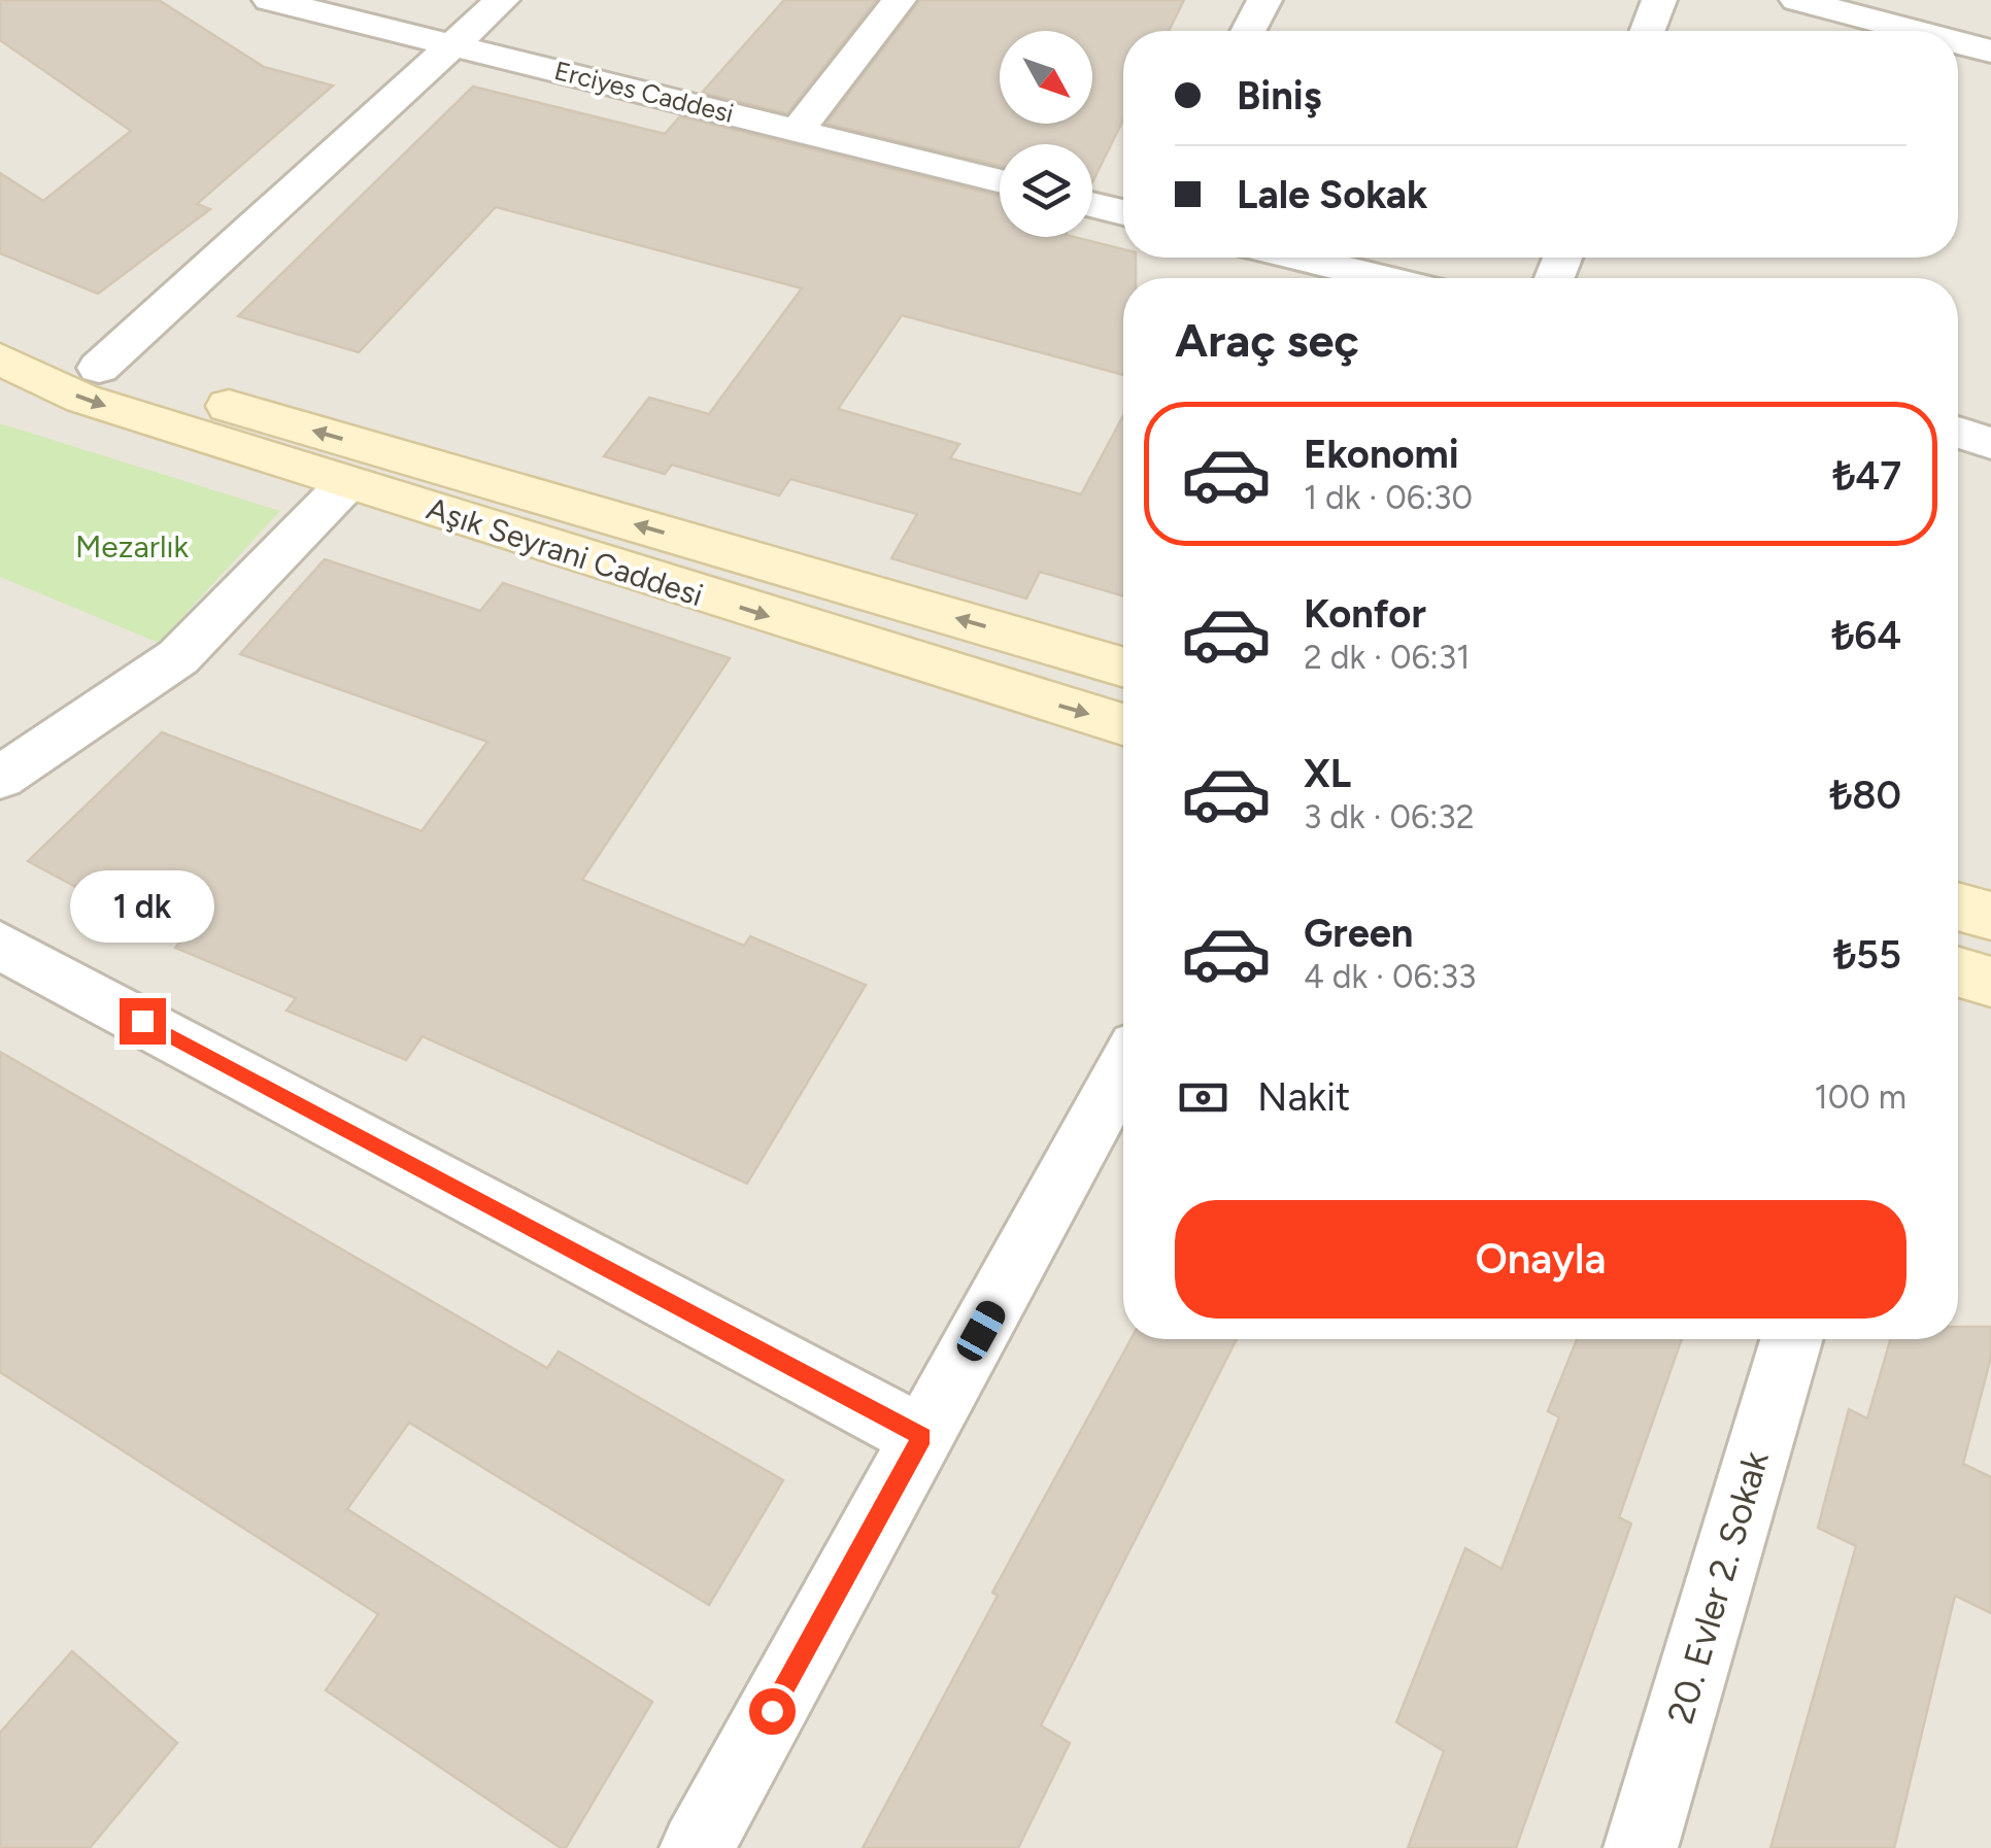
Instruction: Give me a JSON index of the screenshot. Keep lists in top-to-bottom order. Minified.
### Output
{"streets":{"main road":["Aşık Seyrani Caddesi"],"street":["Erciyes Caddesi","20. Evler 2. Sokak"]},"parks":["Mezarlık"],"north":"bottom right","page":{"banner":["Biniş","Lale Sokak"],"heading":"Araç seç","list":[{"name":"Ekonomi","note":"1 dk · 06:30","value":"₺47"},{"name":"Konfor","note":"2 dk · 06:31","value":"₺64"},{"name":"XL","note":"3 dk · 06:32","value":"₺80"},{"name":"Green","note":"4 dk · 06:33","value":"₺55"}],"bubble":"1 dk","pay":["Nakit","100 m"],"buttons":"Onayla"}}
